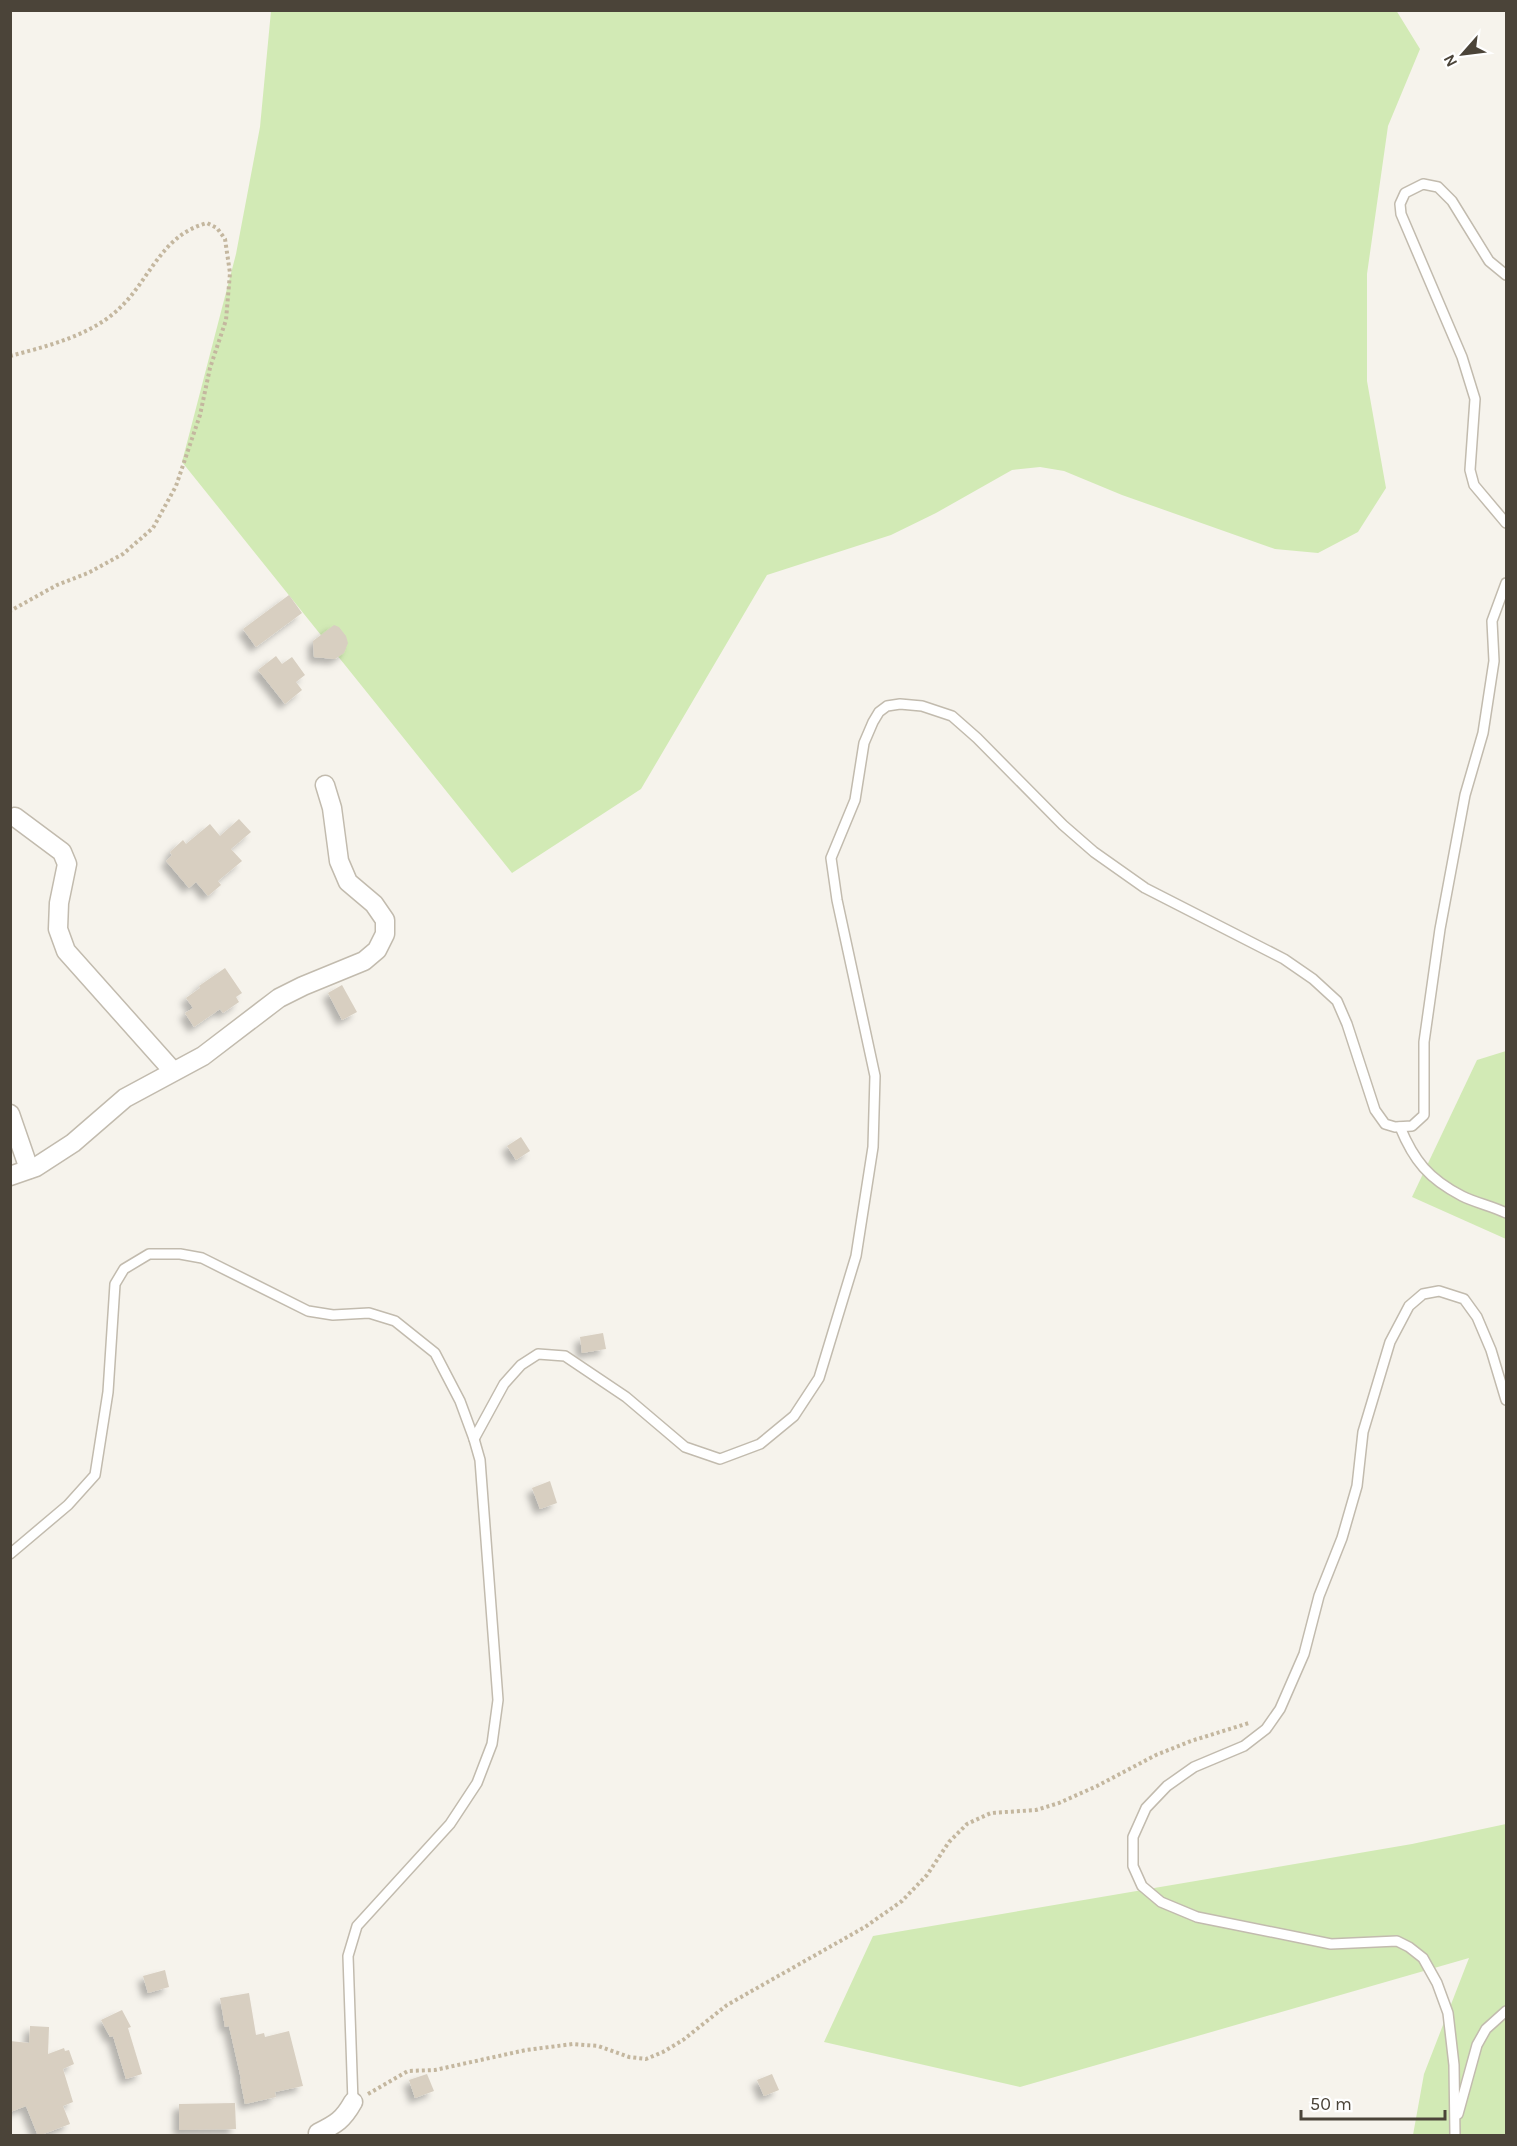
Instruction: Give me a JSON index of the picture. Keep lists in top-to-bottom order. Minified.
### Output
{"scale_bar":"50 m","north":"bottom left"}
